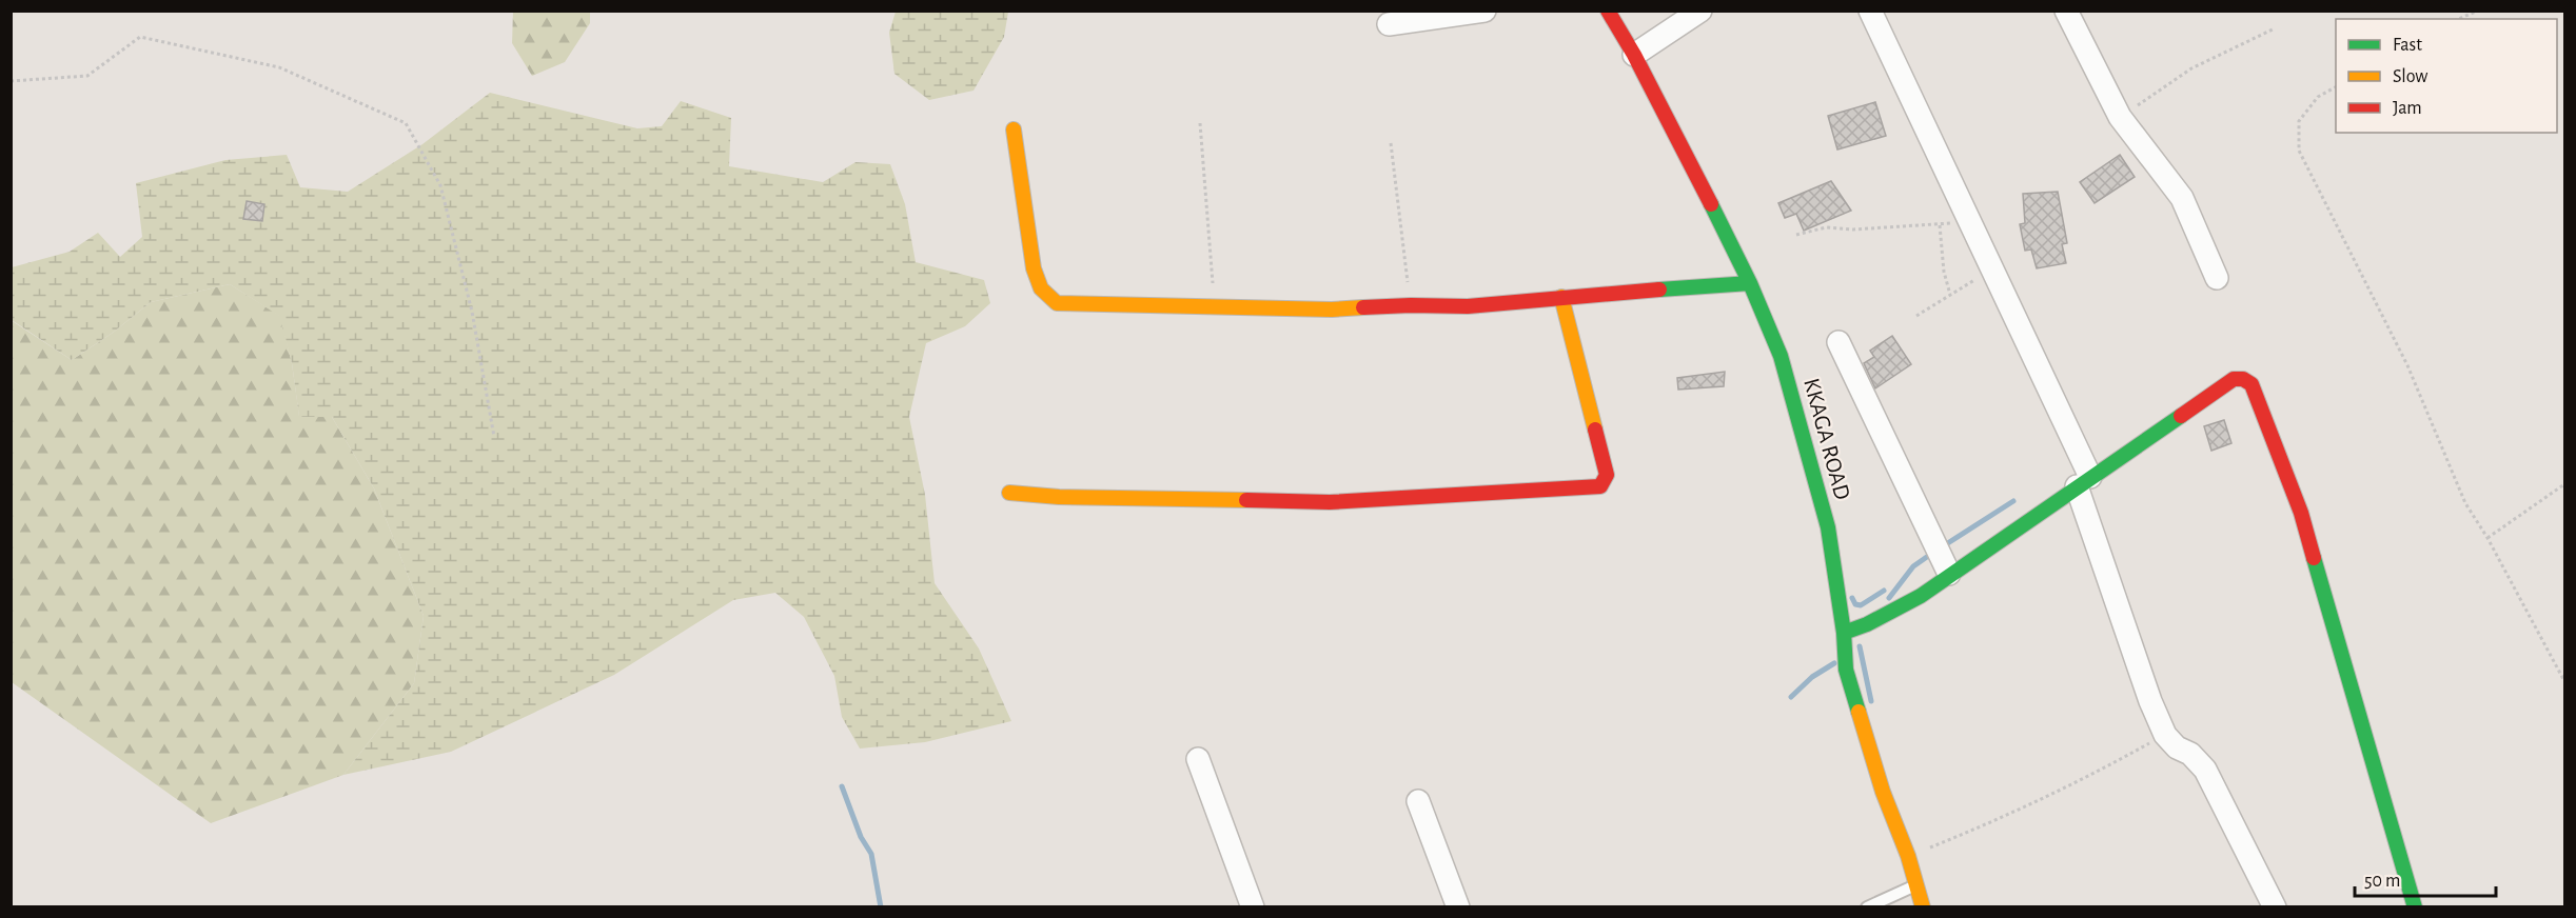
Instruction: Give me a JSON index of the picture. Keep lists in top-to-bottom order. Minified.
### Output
{"streets":{"street":["KKAGA ROAD"]},"legend":["Fast","Slow","Jam"],"scale_bar":"50 m"}
